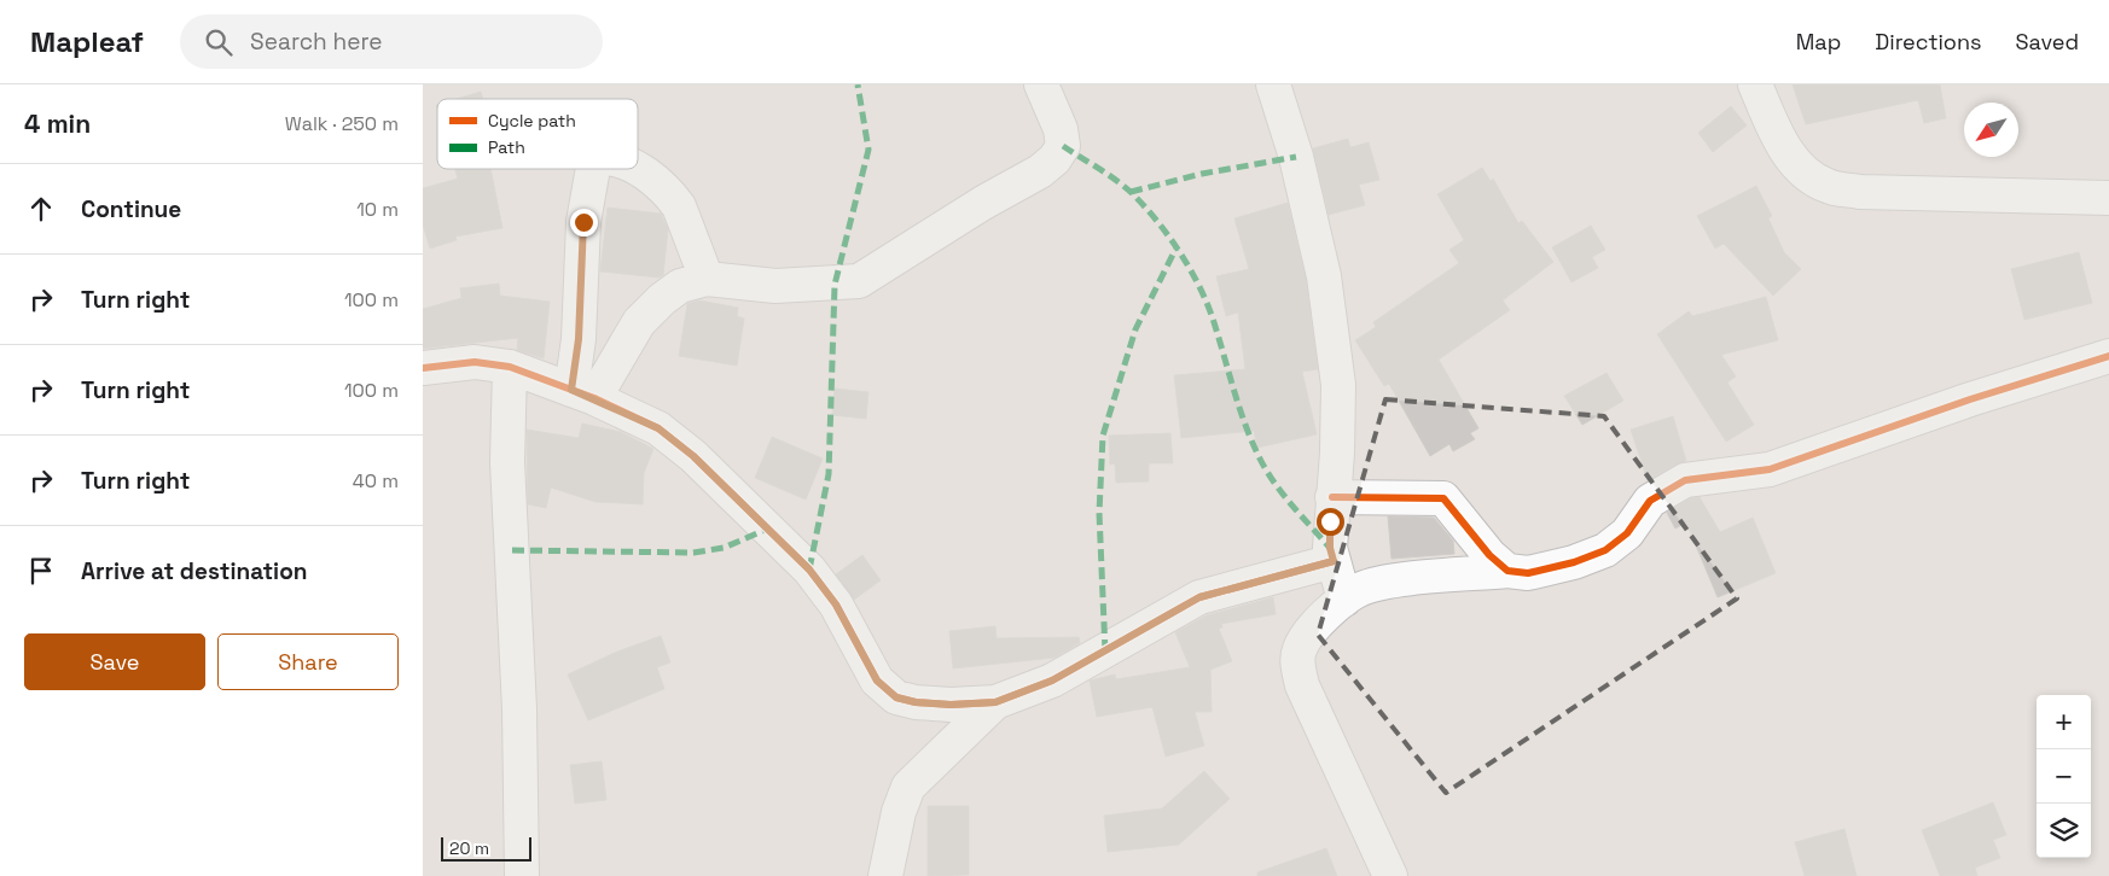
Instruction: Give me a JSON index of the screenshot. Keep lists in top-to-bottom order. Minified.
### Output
{"legend":["Cycle path","Path"],"scale_bar":"20 m","north":"bottom left","page":{"header":"Mapleaf","search":"Search here","nav":["Map","Directions","Saved"],"heading":["4 min","Walk · 250 m"],"list":[["Continue","10 m"],["Turn right","100 m"],["Turn right","100 m"],["Turn right","40 m"],"Arrive at destination"],"buttons":["Save","Share"],"map_buttons":["+","−"],"scale":"20 m"}}
